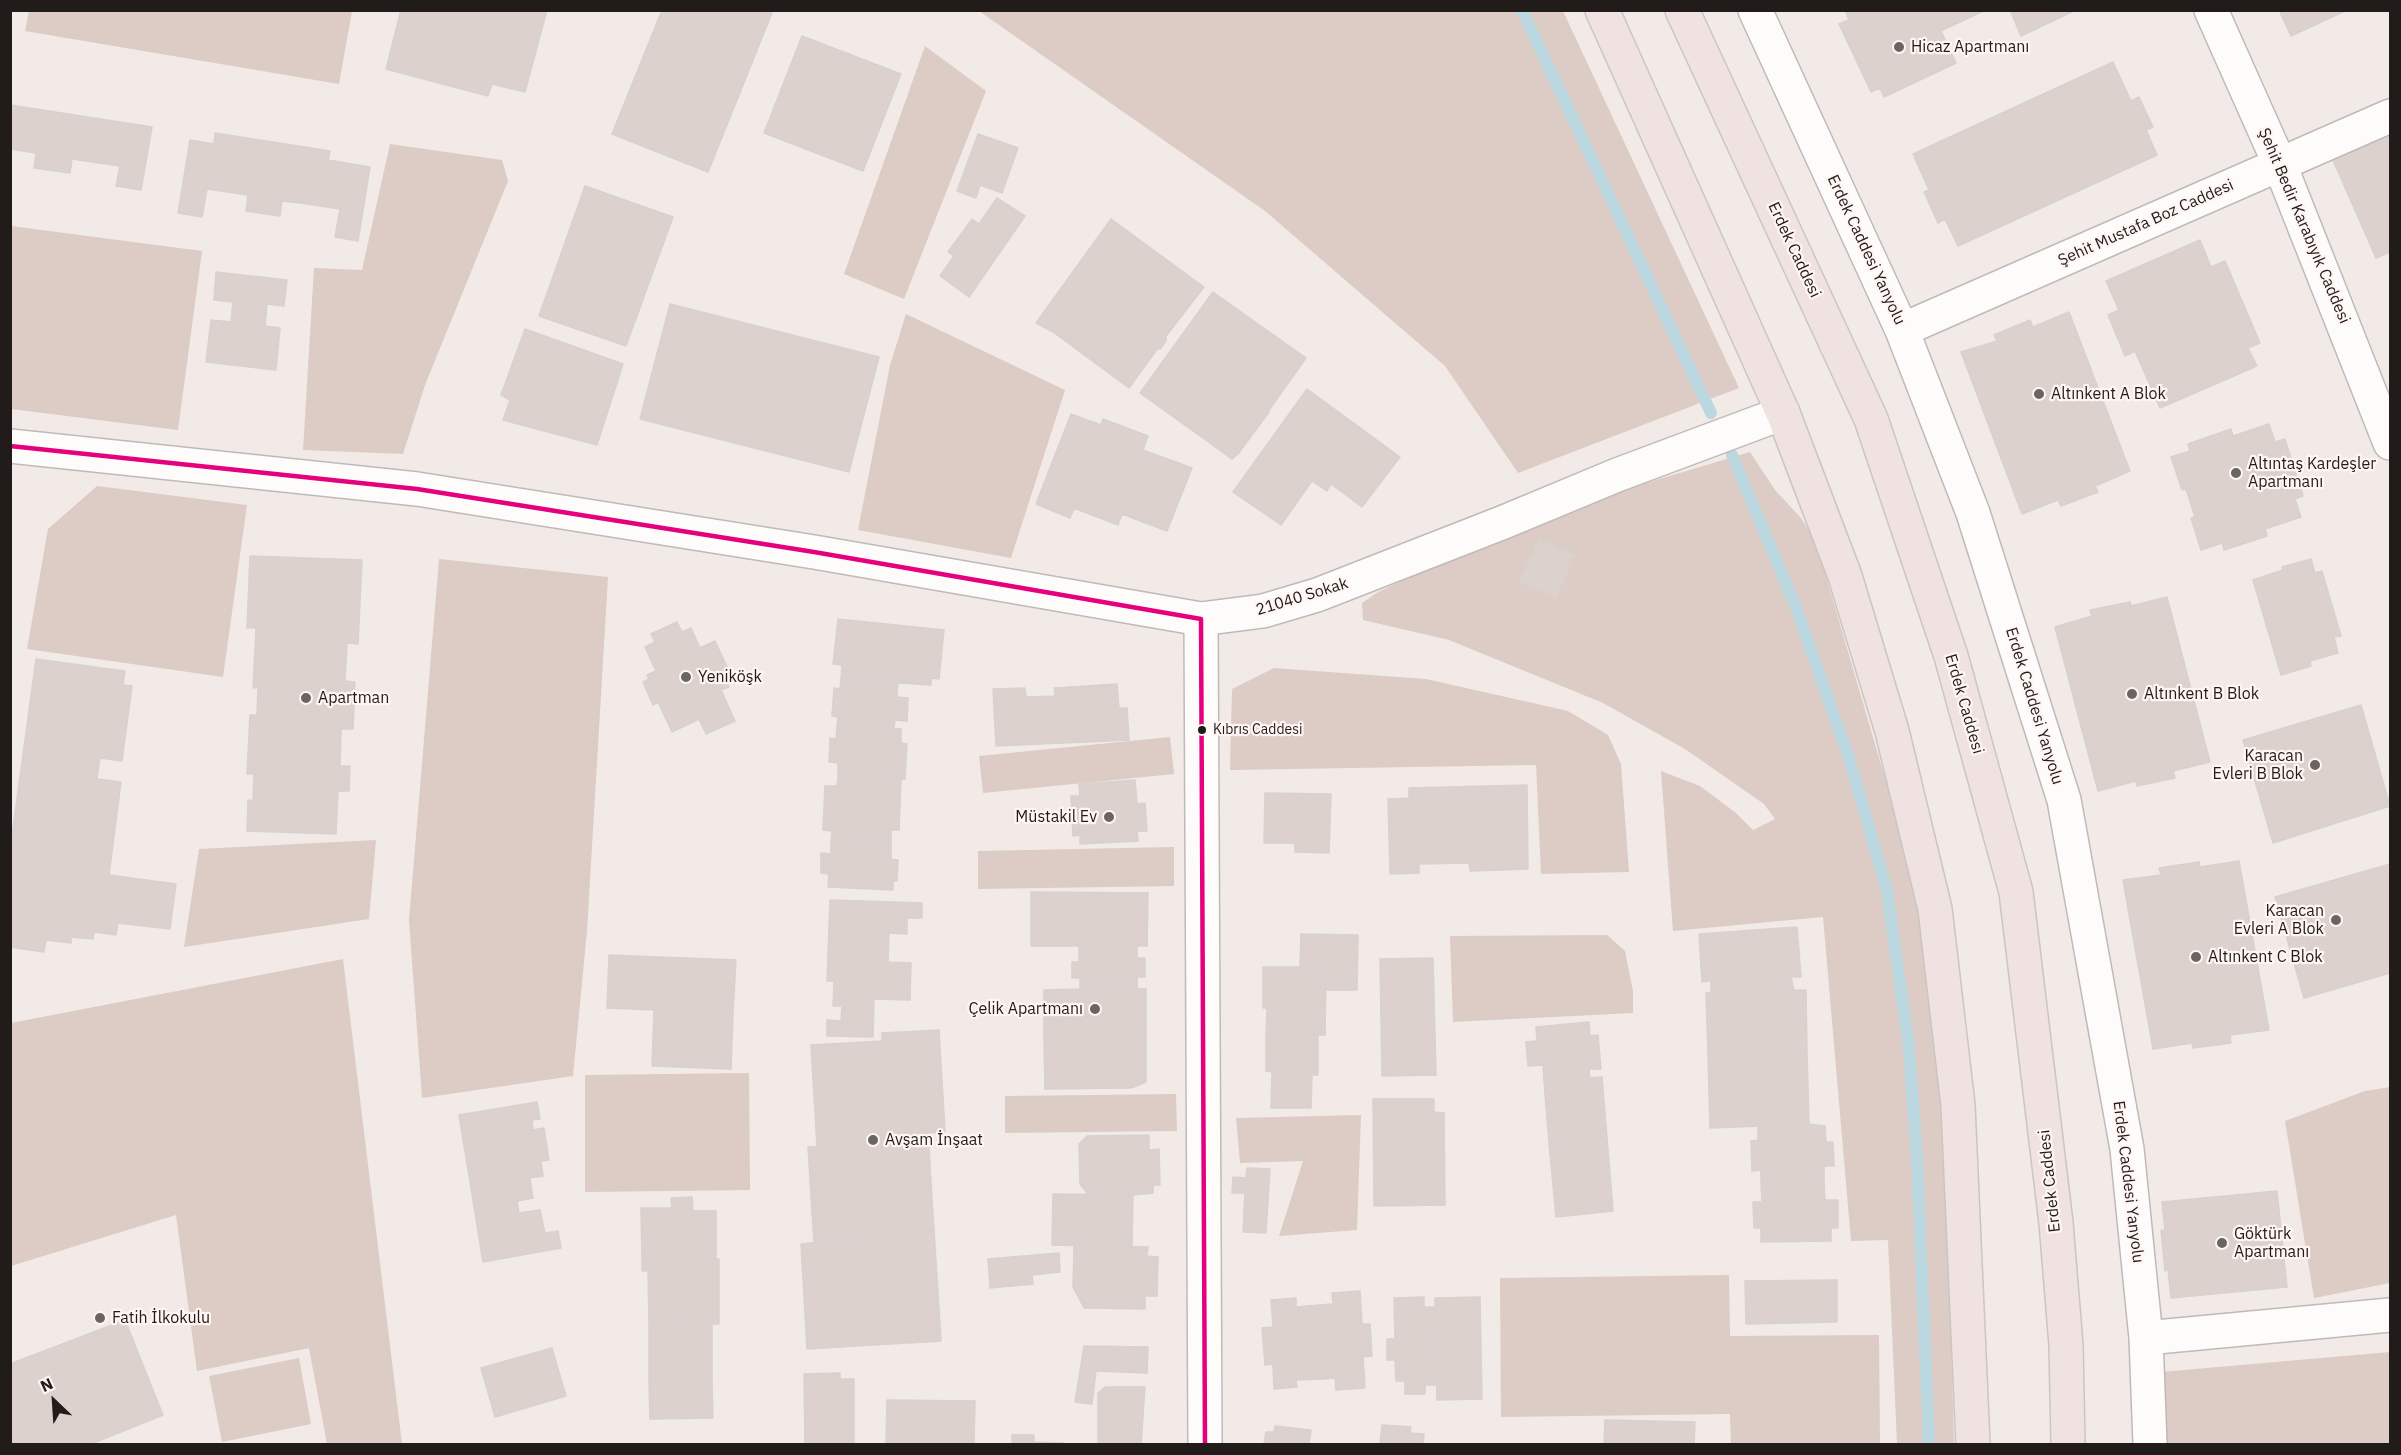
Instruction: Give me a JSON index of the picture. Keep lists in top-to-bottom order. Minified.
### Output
{"streets":{"highway":["Erdek Caddesi"],"street":["Şehit Mustafa Boz Caddesi","Şehit Bedir Karabıyık Caddesi","Erdek Caddesi Yanyolu","21040 Sokak"]},"crossings":[["Şehit Mustafa Boz Caddesi","Şehit Bedir Karabıyık Caddesi"],["Şehit Mustafa Boz Caddesi","Erdek Caddesi Yanyolu"]],"places":["Hicaz Apartmanı","Altınkent A Blok","Altıntaş Kardeşler Apartmanı","Yeniköşk","Altınkent B Blok","Apartman","Kıbrıs Caddesi","Karacan Evleri B Blok","Müstakil Ev","Karacan Evleri A Blok","Altınkent C Blok","Çelik Apartmanı","Avşam İnşaat","Göktürk Apartmanı","Fatih İlkokulu"],"north":"top left"}
